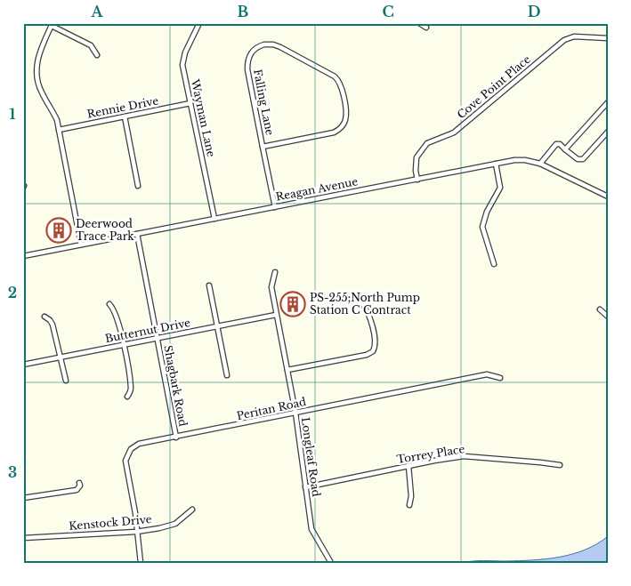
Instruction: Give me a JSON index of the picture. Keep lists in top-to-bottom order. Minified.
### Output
{"streets":{"street":["Cove Point Place","Falling Lane","Rennie Drive","Wayman Lane","Reagan Avenue","Butternut Drive","Shagbark Road","Peritan Road","Torrey Place","Longleaf Road","Kenstock Drive"]},"crossings":[["Cove Point Place","Reagan Avenue"],["Falling Lane","Reagan Avenue"],["Rennie Drive","Wayman Lane"],["Wayman Lane","Reagan Avenue"],["Reagan Avenue","Shagbark Road"],["Butternut Drive","Shagbark Road"],["Butternut Drive","Longleaf Road"],["Shagbark Road","Peritan Road"],["Peritan Road","Longleaf Road"],["Peritan Road","Kenstock Drive"],["Torrey Place","Longleaf Road"]],"places":{"building":["Deerwood Trace Park","PS-255;North Pump Station C Contract"]},"grid":{"columns":["A","B","C","D"],"rows":["1","2","3"]}}
